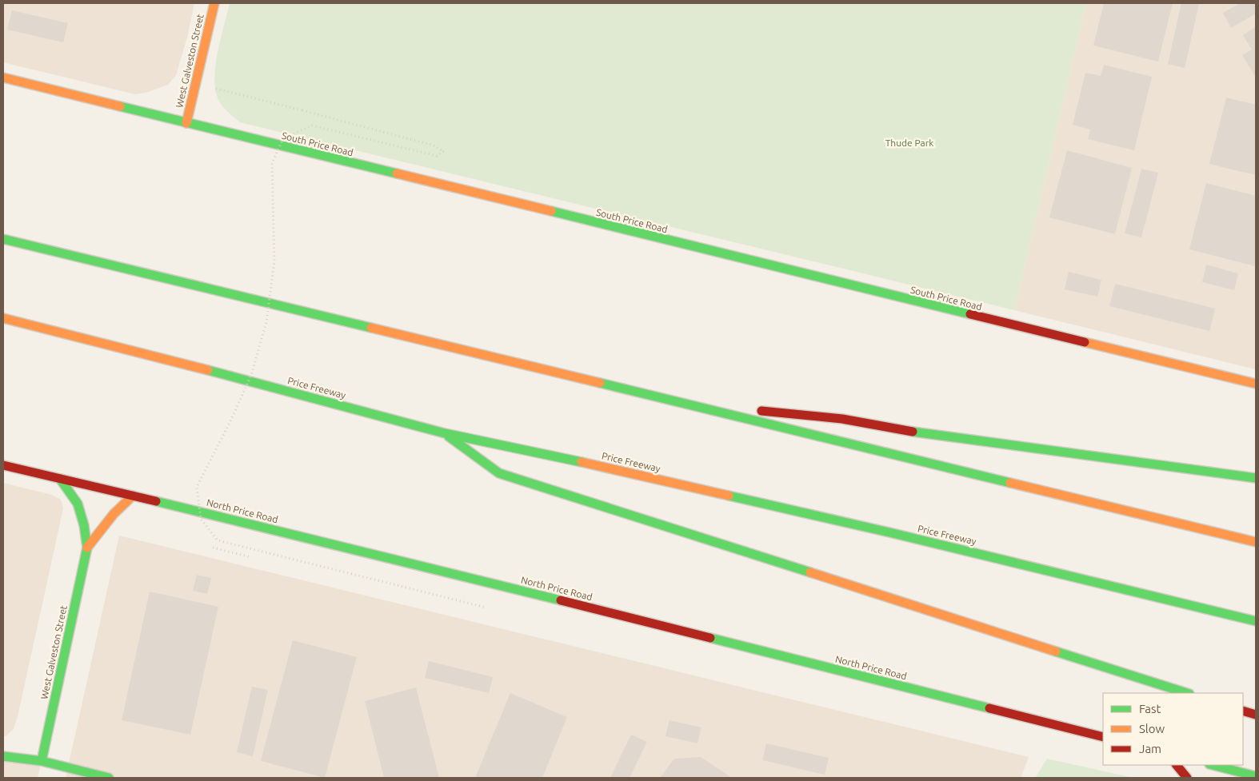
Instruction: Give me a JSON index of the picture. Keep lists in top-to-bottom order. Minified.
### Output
{"streets":{"main road":["West Galveston Street","South Price Road","Price Freeway","North Price Road"]},"crossings":[["West Galveston Street","South Price Road"],["West Galveston Street","North Price Road"]],"parks":["Thude Park"],"legend":["Fast","Slow","Jam"]}
